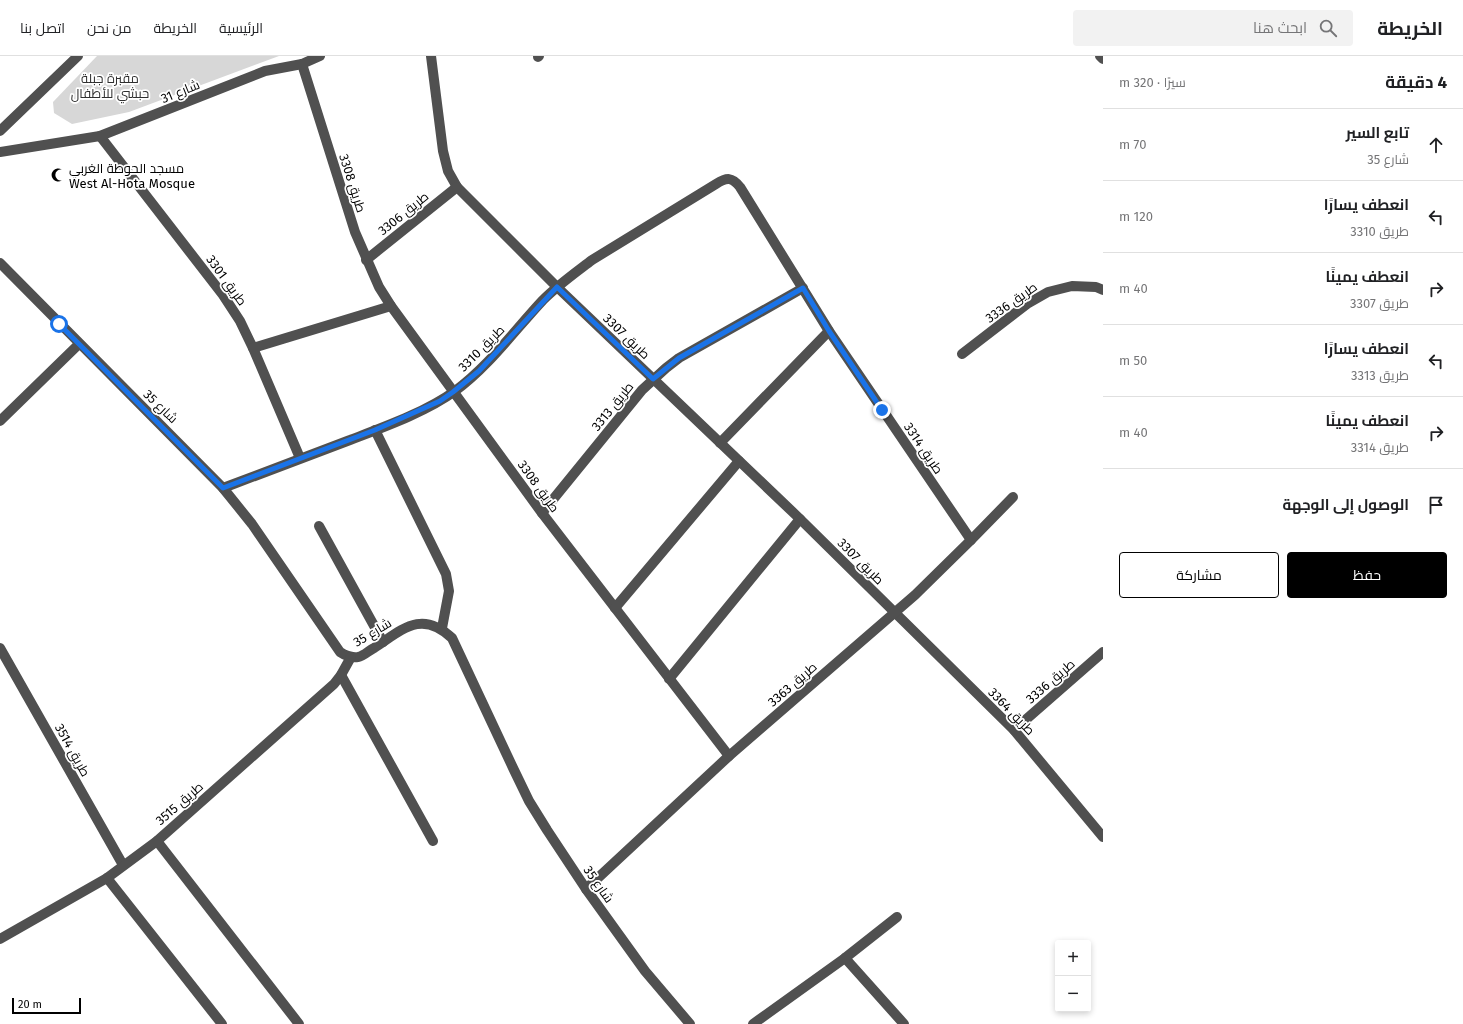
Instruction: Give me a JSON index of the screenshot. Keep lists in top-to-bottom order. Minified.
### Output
{"streets":{"street":["شارع 31","طريق 3308","طريق 3306","طريق 3301","طريق 3336","طريق 3307","طريق 3310","شارع 35","طريق 3313","طريق 3314","طريق 3363","طريق 3364","طريق 3514","طريق 3515"]},"crossings":[["شارع 31","طريق 3308"],["شارع 31","طريق 3301"],["طريق 3308","طريق 3306"],["طريق 3308","طريق 3310"],["طريق 3308","طريق 3313"],["طريق 3308","طريق 3363"],["طريق 3306","طريق 3307"],["طريق 3301","طريق 3310"],["طريق 3336","طريق 3364"],["طريق 3307","طريق 3310"],["طريق 3307","طريق 3313"],["طريق 3307","طريق 3363"],["طريق 3307","طريق 3364"],["طريق 3310","شارع 35"],["طريق 3310","طريق 3314"],["شارع 35","طريق 3363"],["شارع 35","طريق 3515"],["طريق 3313","طريق 3314"],["طريق 3314","طريق 3363"],["طريق 3363","طريق 3364"],["طريق 3514","طريق 3515"]],"parks":["مقبرة جبلة حبشي للأطفال"],"places":{"mosque":["مسجد الحوطة الغربي West Al-Hota Mosque"]},"scale_bar":"20 m","page":{"header":"الخريطة","search":"ابحث هنا","nav":["الرئيسية","الخريطة","من نحن","اتصل بنا"],"heading":["4 دقيقة","سيرًا · 320 m"],"list":[["تابع السير","شارع 35","70 m"],["انعطف يسارًا","طريق 3310","120 m"],["انعطف يمينًا","طريق 3307","40 m"],["انعطف يسارًا","طريق 3313","50 m"],["انعطف يمينًا","طريق 3314","40 m"],"الوصول إلى الوجهة"],"buttons":["حفظ","مشاركة"],"map_buttons":["+","−"],"scale":"20 m"}}
